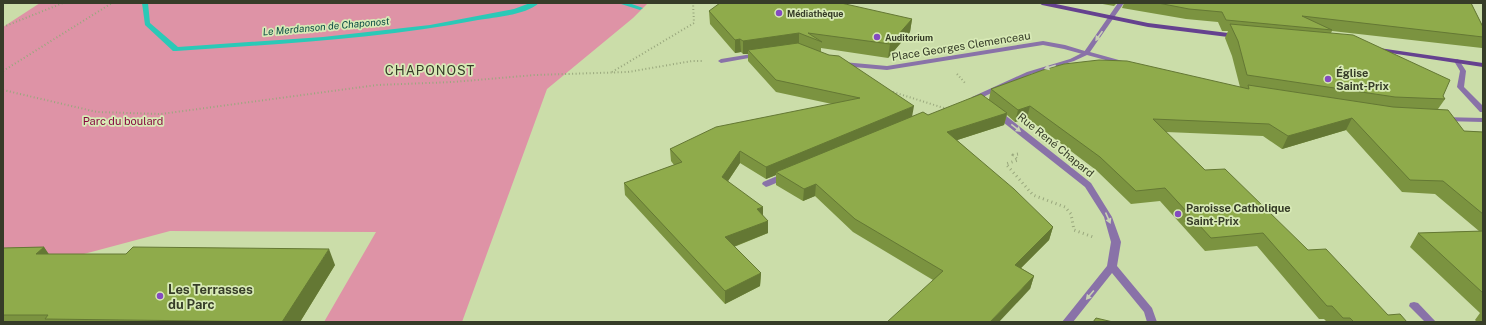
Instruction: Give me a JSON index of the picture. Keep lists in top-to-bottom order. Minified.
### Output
{"streets":{"street":["Place Georges Clemenceau","Rue René Chapard"]},"crossings":[["Place Georges Clemenceau","Rue René Chapard"]],"districts":["CHAPONOST"],"water":["Le Merdanson de Chaponost"],"parks":["Parc du boulard"],"places":["Médiathèque","Auditorium","Église Saint-Prix","Paroisse Catholique Saint-Prix","Les Terrasses du Parc"]}
